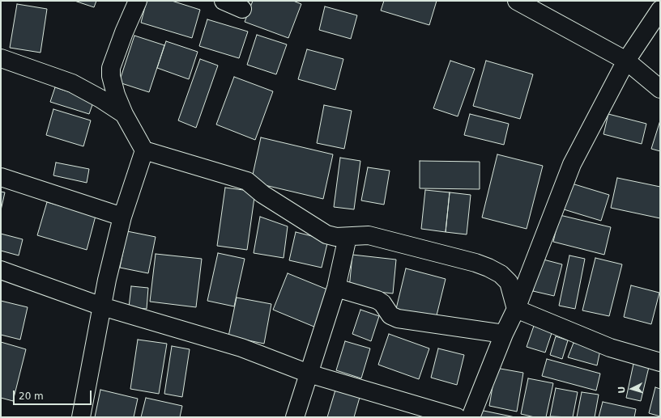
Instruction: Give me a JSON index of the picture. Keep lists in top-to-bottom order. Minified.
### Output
{"scale_bar":"20 m","north":"left"}
